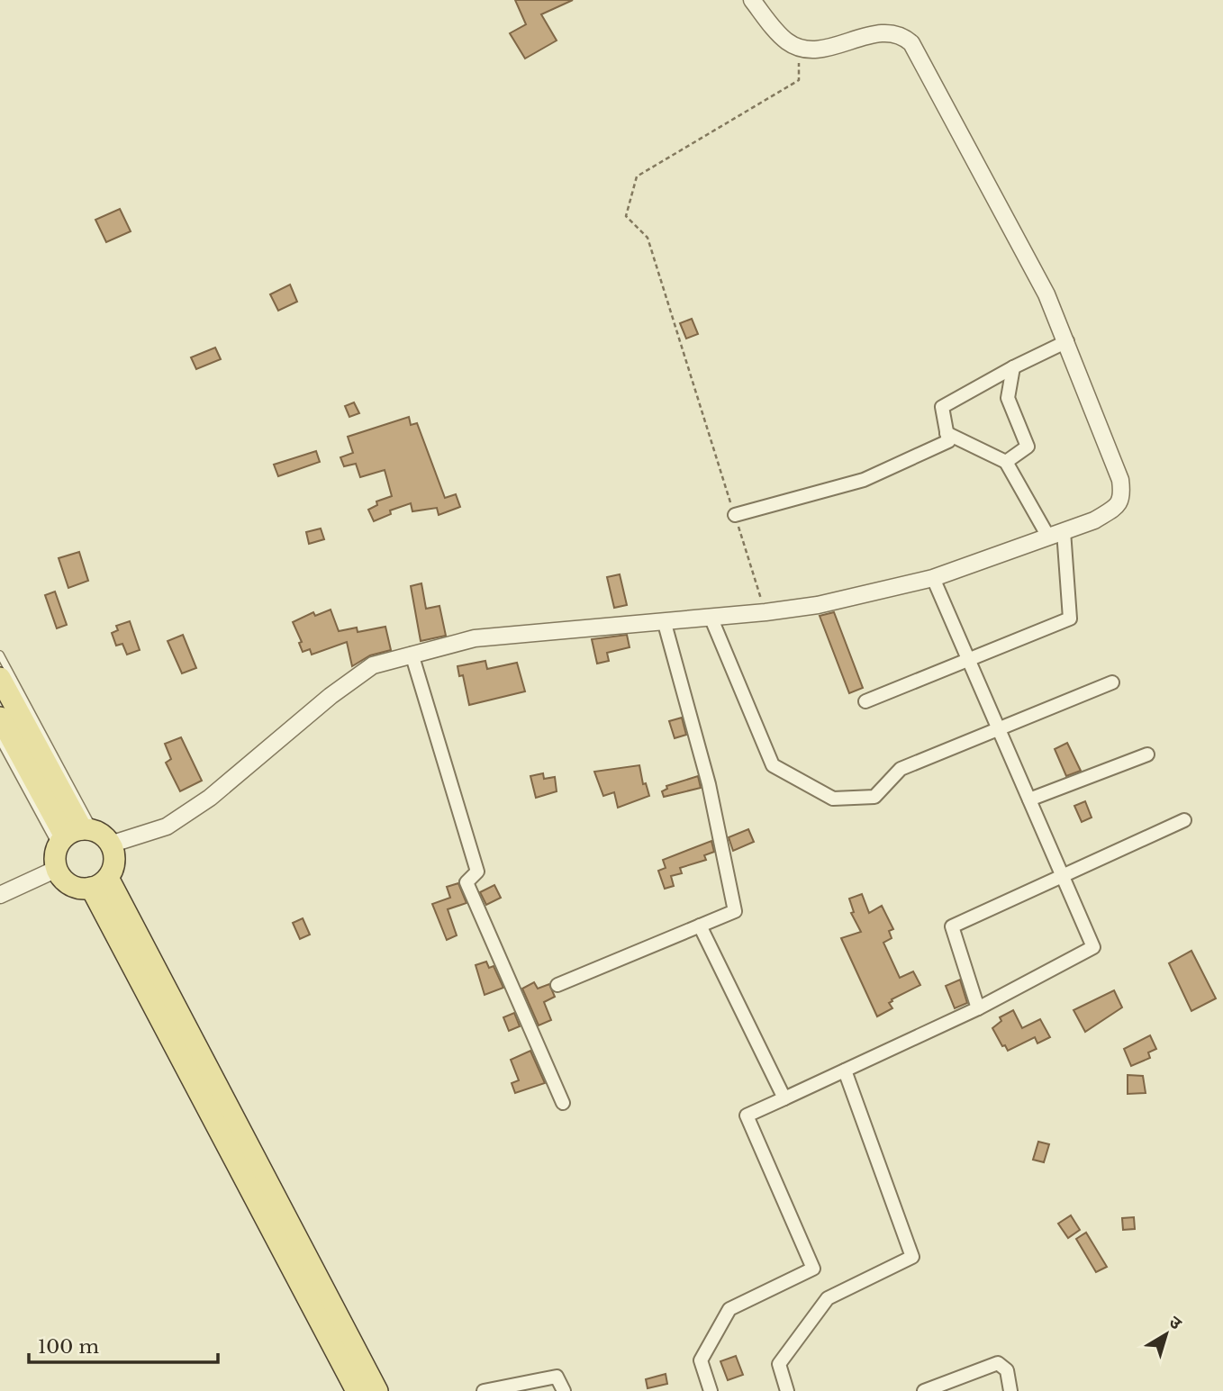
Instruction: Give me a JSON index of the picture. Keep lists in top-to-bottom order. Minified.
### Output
{"scale_bar":"100 m","north":"top right"}
